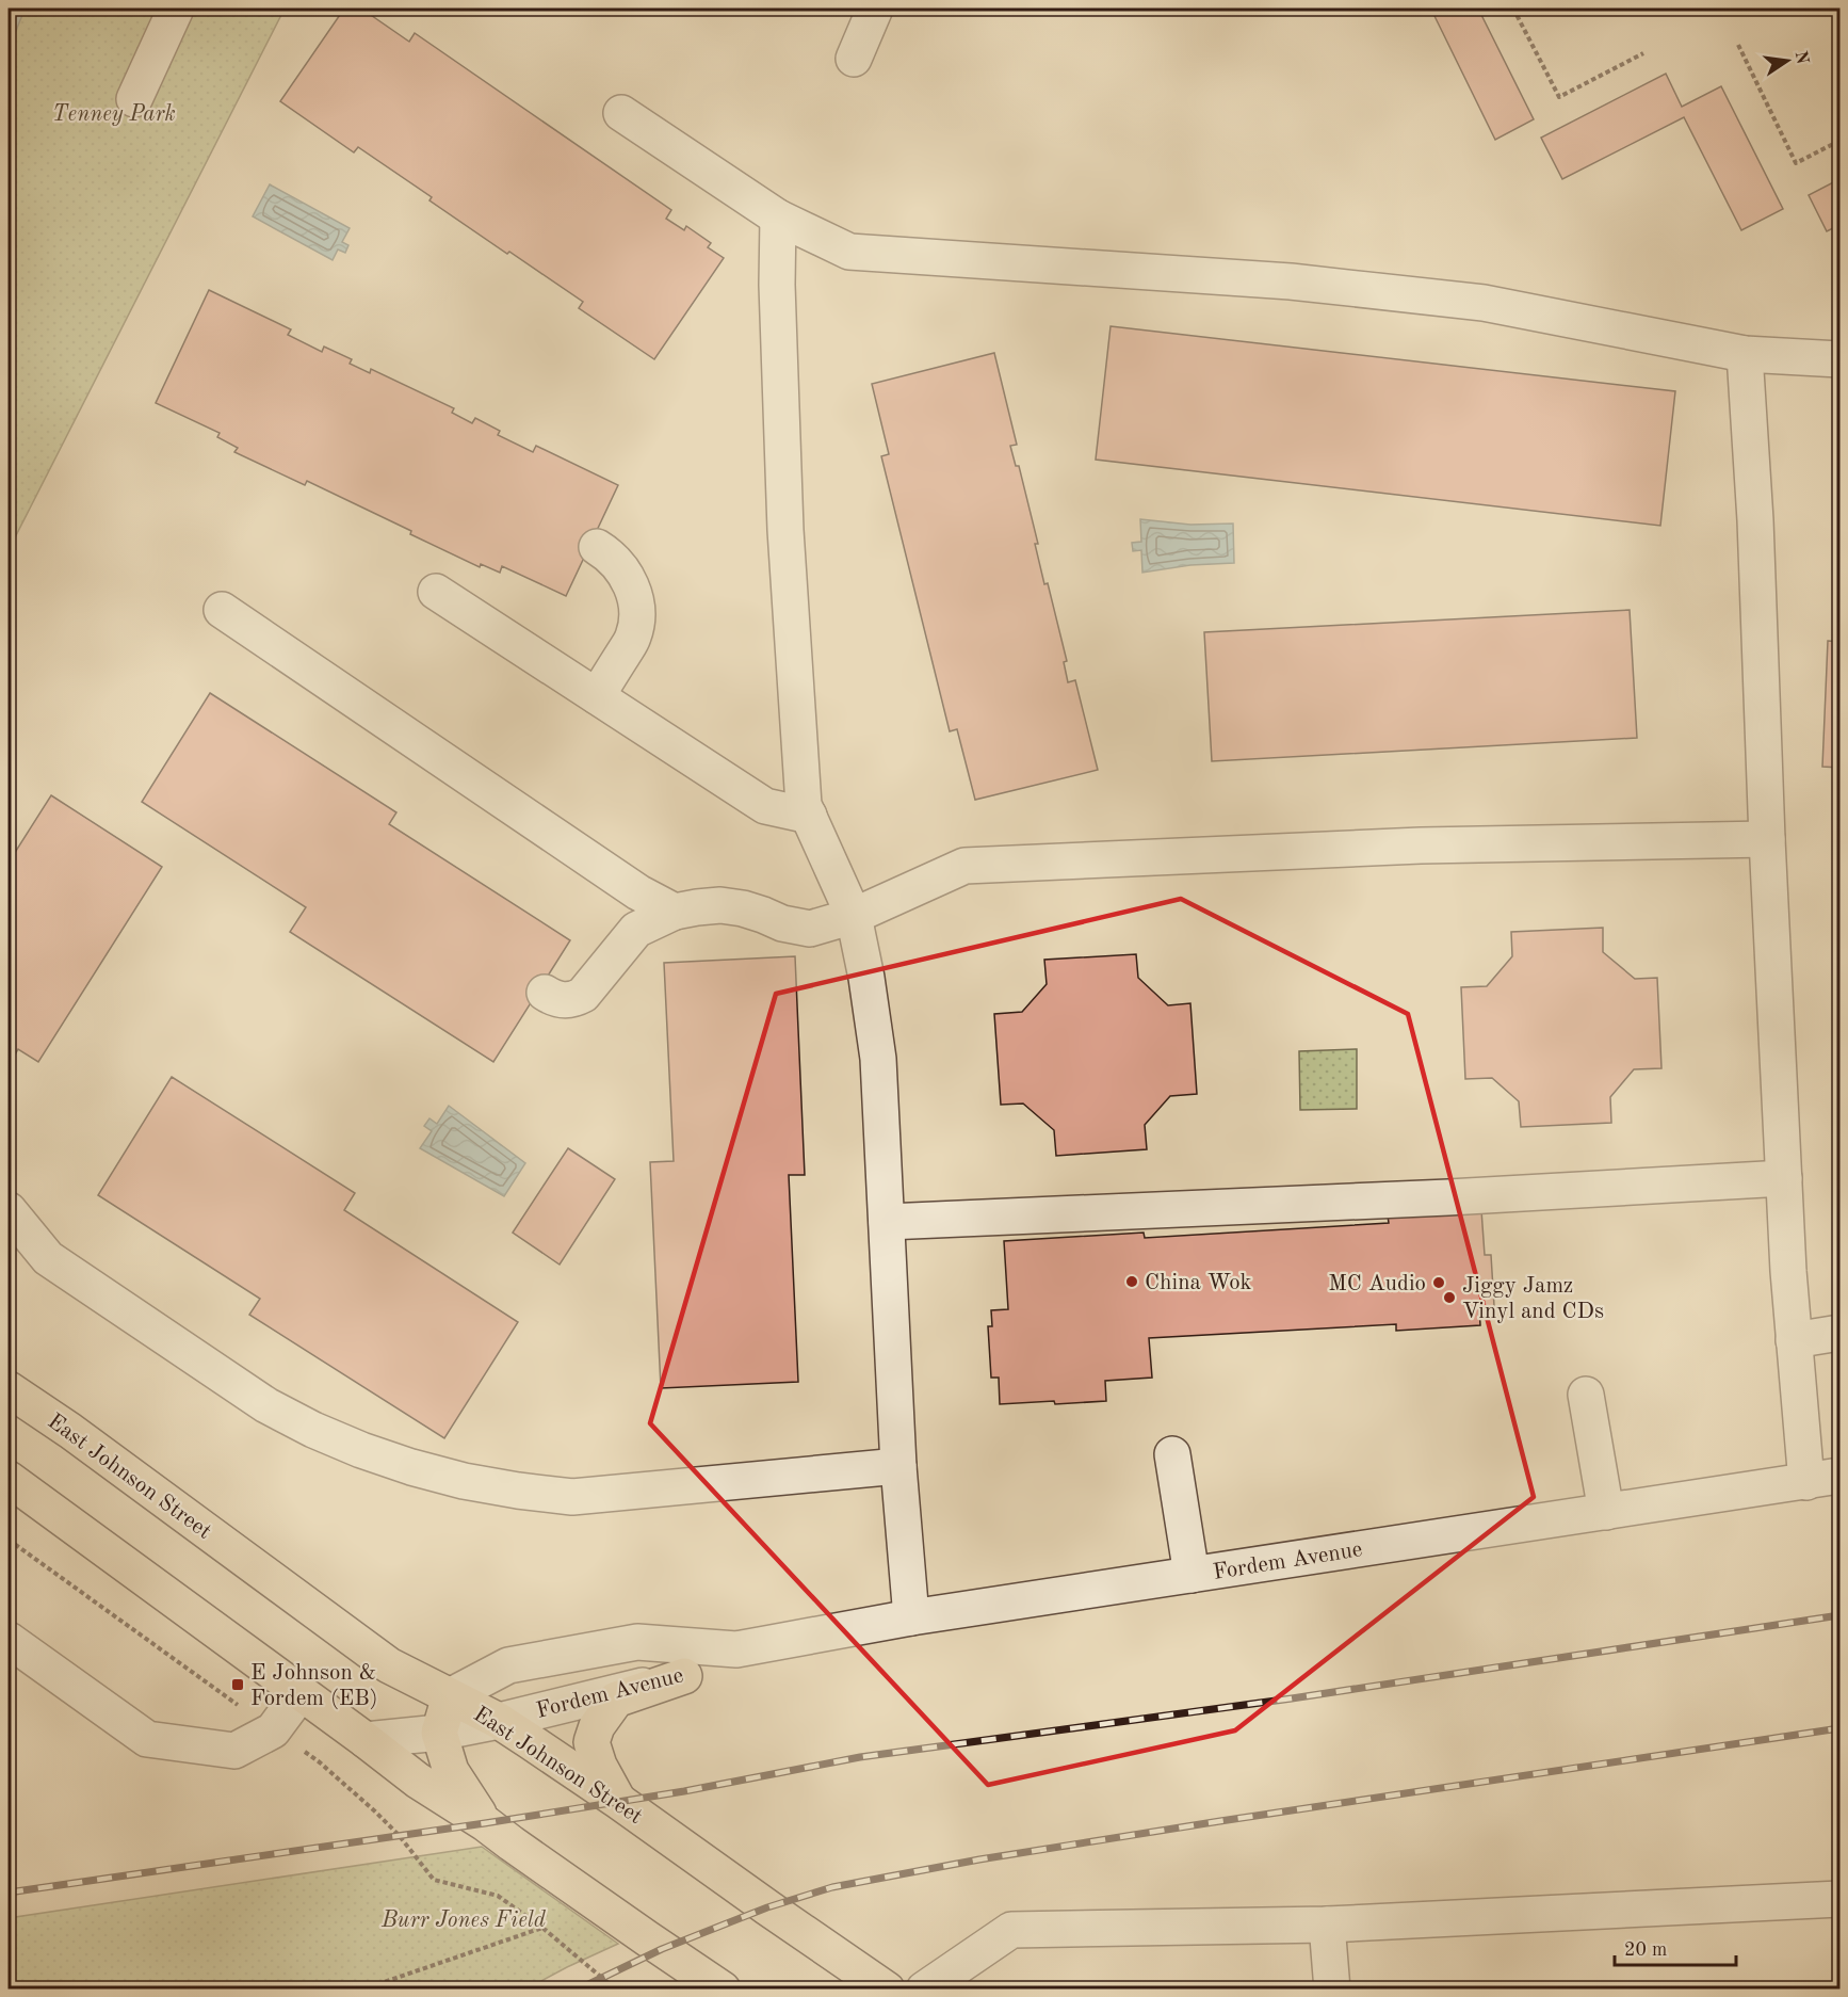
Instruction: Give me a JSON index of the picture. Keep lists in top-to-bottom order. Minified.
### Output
{"streets":{"main road":["East Johnson Street"],"street":["Fordem Avenue"]},"crossings":[["East Johnson Street","Fordem Avenue"]],"parks":["Tenney Park","Burr Jones Field"],"places":{"other":["China Wok","MC Audio","Jiggy Jamz Vinyl and CDs"],"transit":["E Johnson & Fordem (EB)"]},"scale_bar":"20 m","north":"right"}
